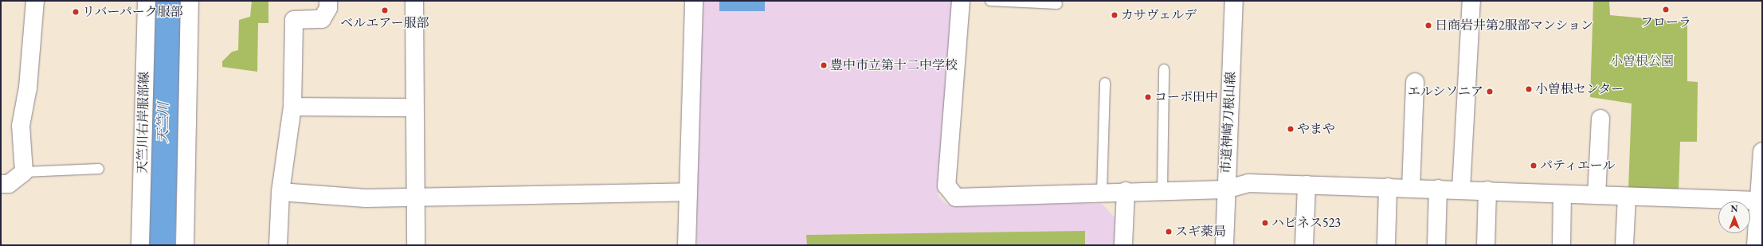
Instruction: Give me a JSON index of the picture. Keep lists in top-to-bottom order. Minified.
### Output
{"streets":{"street":["天竺川右岸服部線","市道神崎刀根山線"]},"water":["天竺川"],"parks":["小曽根公園"],"places":["フローラ","ベルエアー服部","リバーパーク服部","カサヴェルデ","日商岩井第2服部マンション","豊中市立第十二中学校","小曽根センター","エルシソニア","コーポ田中","やまや","パティエール","ハピネス523","スギ薬局"],"north":"top"}
